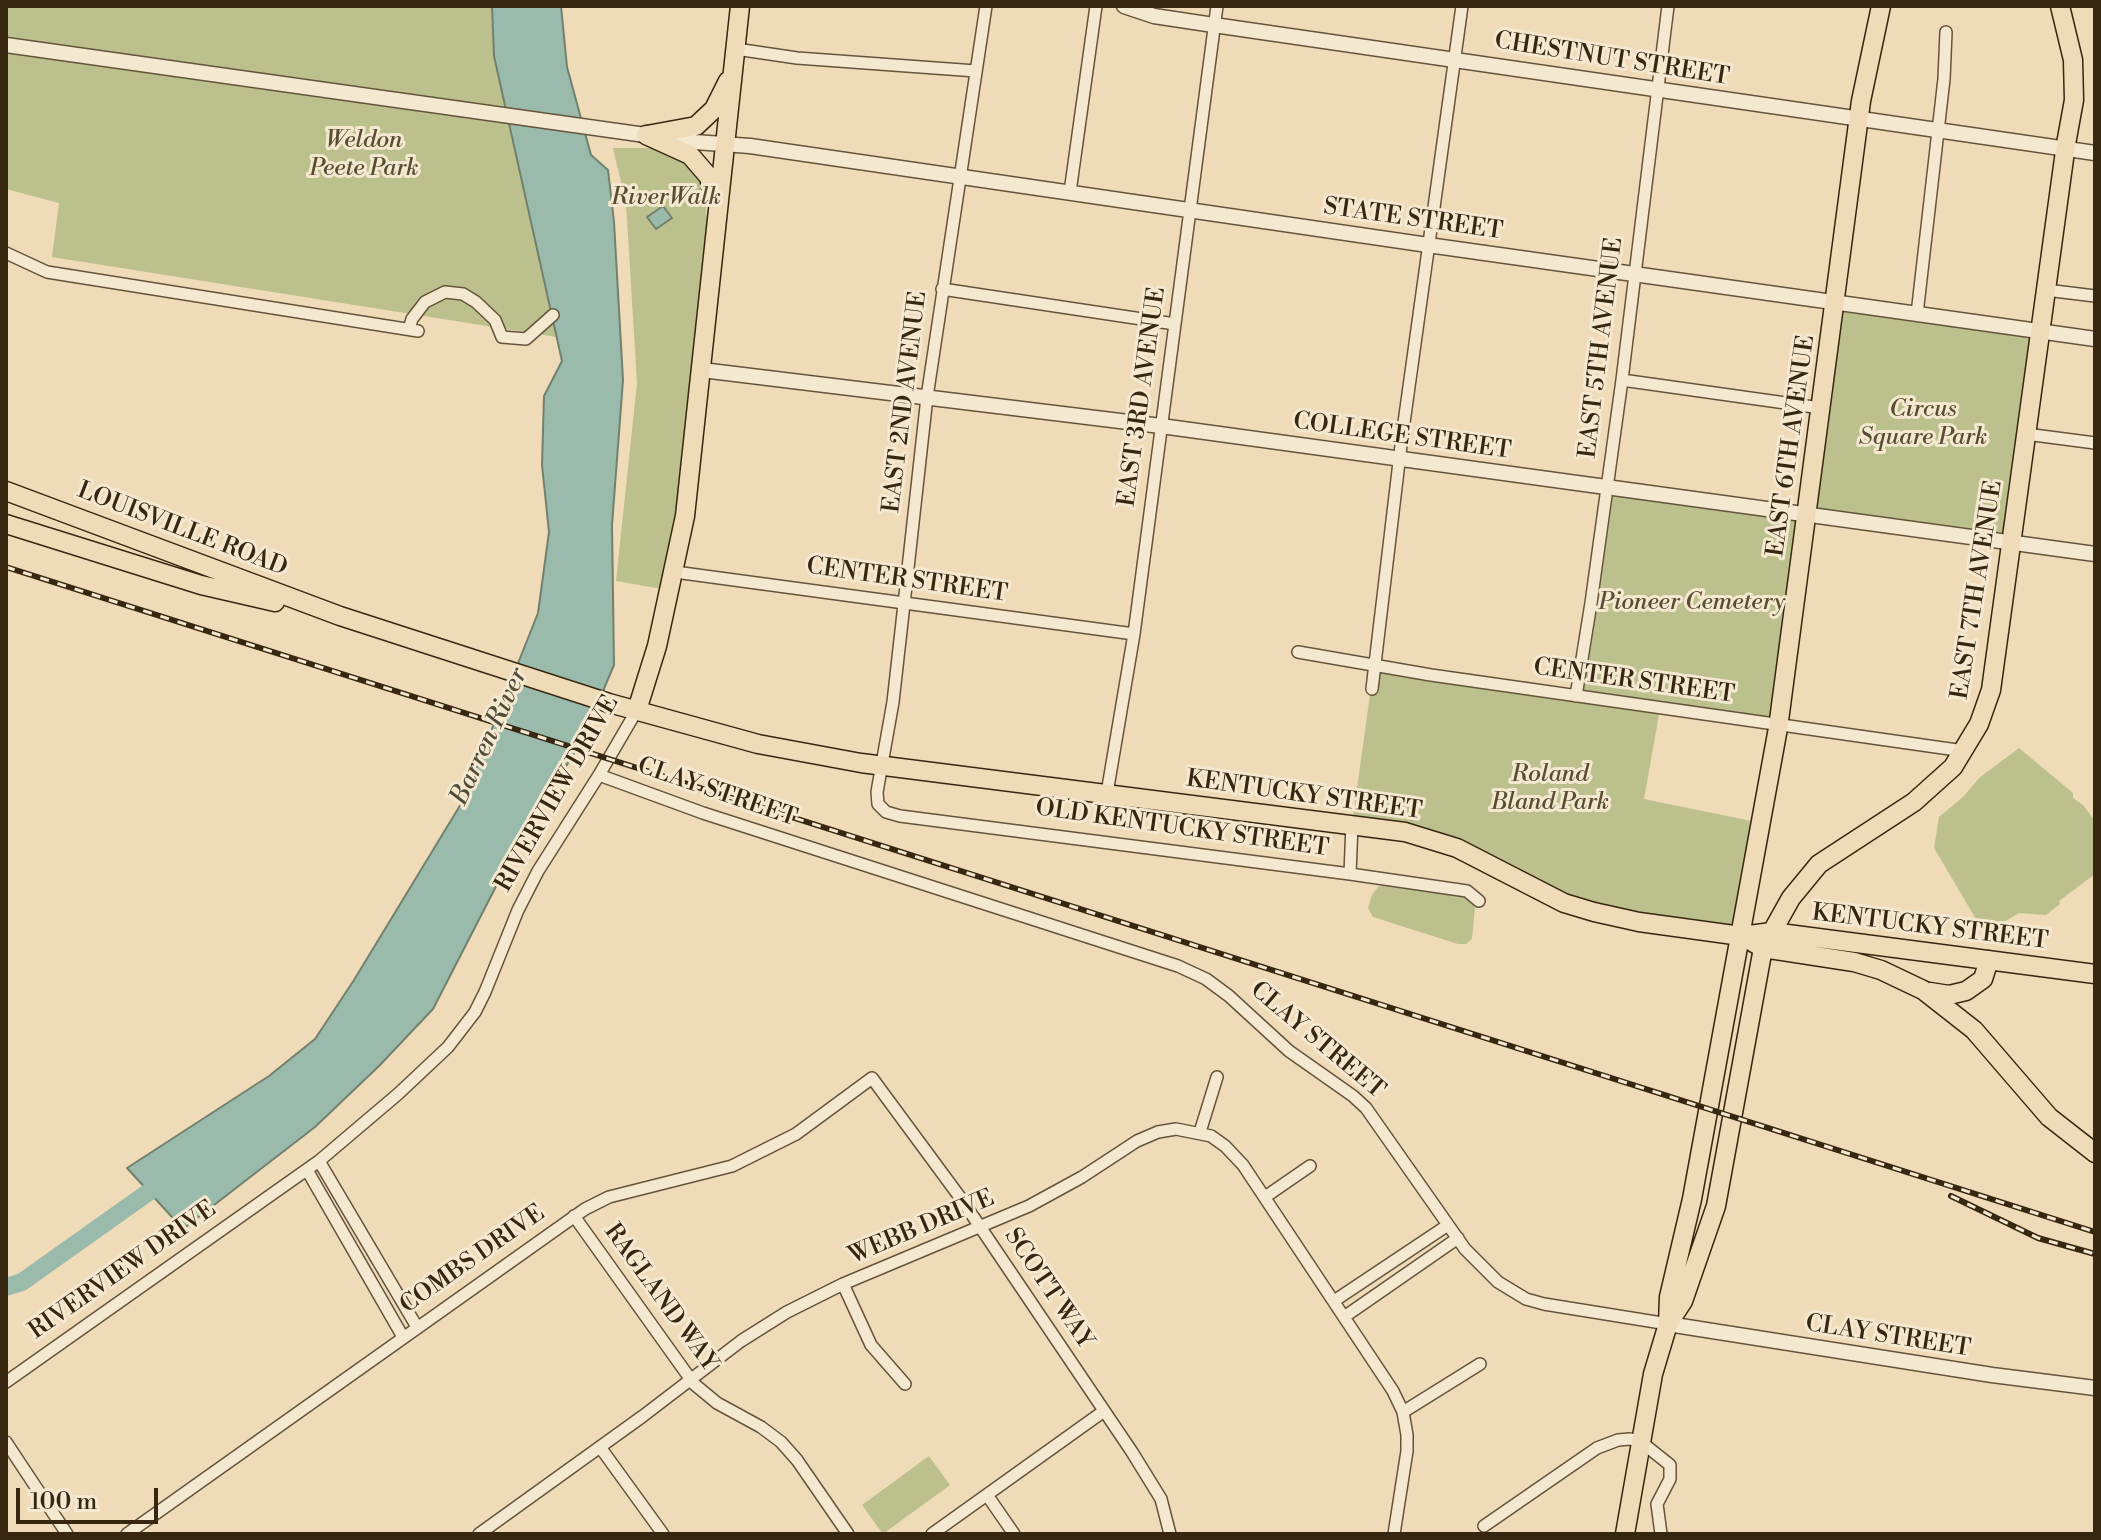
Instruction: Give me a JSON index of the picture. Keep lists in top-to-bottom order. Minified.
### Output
{"streets":{"main road":["EAST 6TH AVENUE","LOUISVILLE ROAD","EAST 7TH AVENUE","RIVERVIEW DRIVE","KENTUCKY STREET"],"street":["CHESTNUT STREET","STATE STREET","EAST 5TH AVENUE","EAST 3RD AVENUE","EAST 2ND AVENUE","COLLEGE STREET","CENTER STREET","CLAY STREET","OLD KENTUCKY STREET","WEBB DRIVE","COMBS DRIVE","SCOTT WAY","RAGLAND WAY"]},"crossings":[["CHESTNUT STREET","EAST 5TH AVENUE"],["CHESTNUT STREET","EAST 3RD AVENUE"],["CHESTNUT STREET","EAST 6TH AVENUE"],["CHESTNUT STREET","EAST 7TH AVENUE"],["STATE STREET","EAST 5TH AVENUE"],["STATE STREET","EAST 3RD AVENUE"],["STATE STREET","EAST 2ND AVENUE"],["STATE STREET","EAST 6TH AVENUE"],["STATE STREET","EAST 7TH AVENUE"],["STATE STREET","RIVERVIEW DRIVE"],["EAST 5TH AVENUE","COLLEGE STREET"],["EAST 5TH AVENUE","CENTER STREET"],["EAST 3RD AVENUE","COLLEGE STREET"],["EAST 3RD AVENUE","CENTER STREET"],["EAST 3RD AVENUE","KENTUCKY STREET"],["EAST 2ND AVENUE","COLLEGE STREET"],["EAST 2ND AVENUE","CENTER STREET"],["EAST 2ND AVENUE","KENTUCKY STREET"],["EAST 2ND AVENUE","OLD KENTUCKY STREET"],["COLLEGE STREET","EAST 6TH AVENUE"],["COLLEGE STREET","EAST 7TH AVENUE"],["COLLEGE STREET","RIVERVIEW DRIVE"],["EAST 6TH AVENUE","CENTER STREET"],["EAST 6TH AVENUE","CLAY STREET"],["EAST 6TH AVENUE","KENTUCKY STREET"],["LOUISVILLE ROAD","RIVERVIEW DRIVE"],["LOUISVILLE ROAD","KENTUCKY STREET"],["CENTER STREET","EAST 7TH AVENUE"],["CENTER STREET","RIVERVIEW DRIVE"],["EAST 7TH AVENUE","KENTUCKY STREET"],["CLAY STREET","RIVERVIEW DRIVE"],["RIVERVIEW DRIVE","KENTUCKY STREET"],["WEBB DRIVE","SCOTT WAY"],["WEBB DRIVE","RAGLAND WAY"],["COMBS DRIVE","SCOTT WAY"],["COMBS DRIVE","RAGLAND WAY"]],"water":["Barren River"],"parks":["Weldon Peete Park","RiverWalk","Circus Square Park","Pioneer Cemetery","Roland Bland Park"],"scale_bar":"100 m"}
